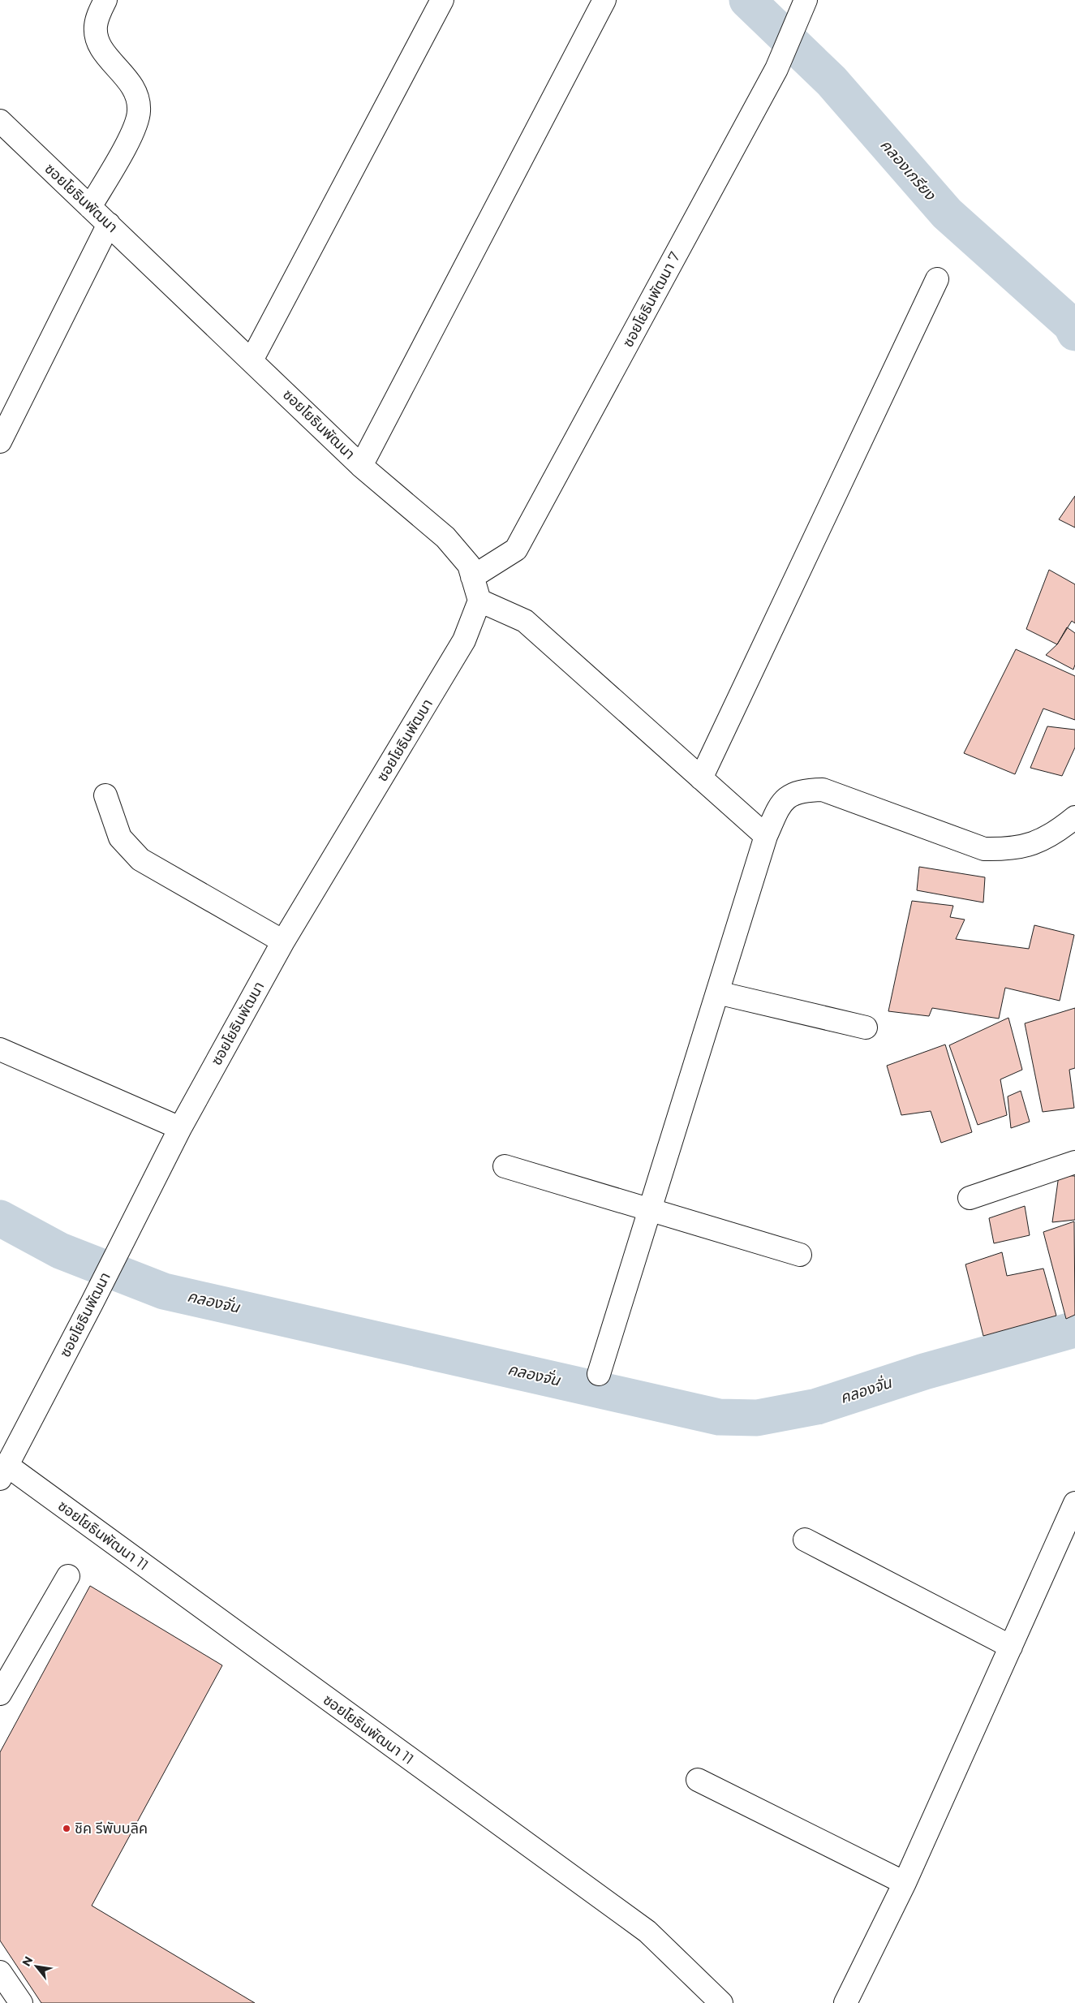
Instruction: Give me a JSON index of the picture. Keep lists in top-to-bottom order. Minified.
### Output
{"streets":{"street":["ซอยโยธินพัฒนา","ซอยโยธินพัฒนา 7","ซอยโยธินพัฒนา 11"]},"crossings":[["ซอยโยธินพัฒนา","ซอยโยธินพัฒนา 7"],["ซอยโยธินพัฒนา","ซอยโยธินพัฒนา 11"]],"water":["คลองเกรียง","คลองจั่น"],"places":["ชิค รีพับบลิค"],"north":"top left"}
